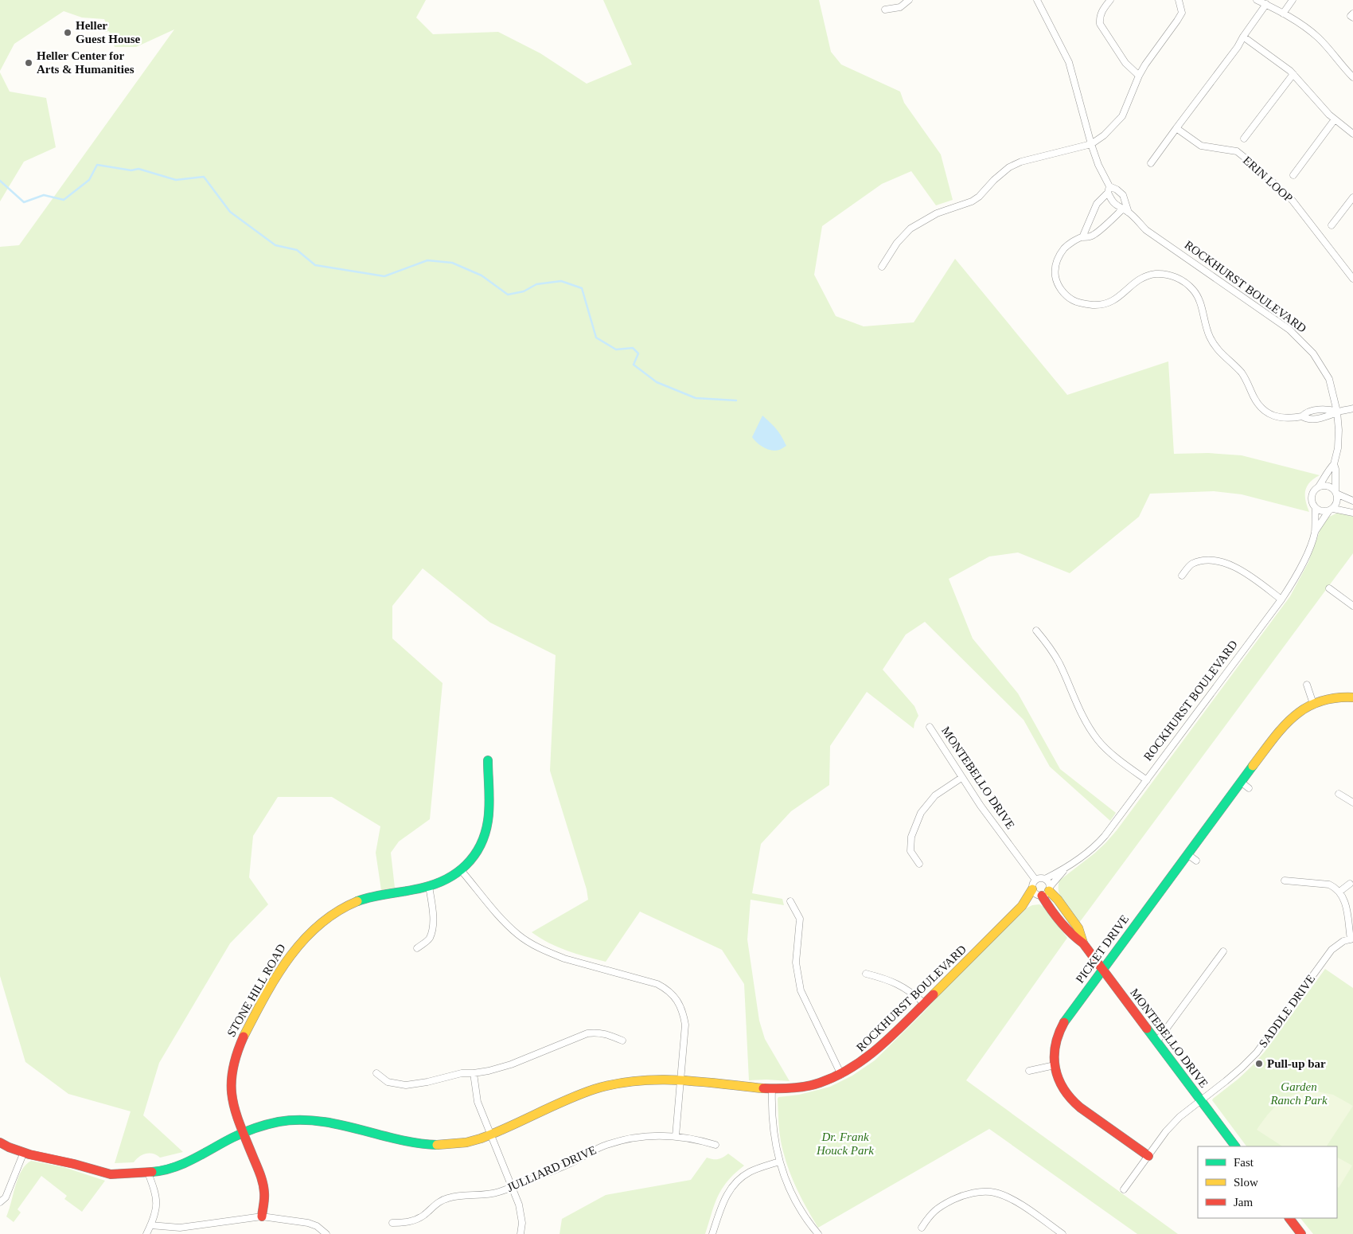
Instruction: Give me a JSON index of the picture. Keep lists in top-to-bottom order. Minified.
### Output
{"streets":{"street":["ERIN LOOP","ROCKHURST BOULEVARD","MONTEBELLO DRIVE","PICKET DRIVE","STONE HILL ROAD","SADDLE DRIVE","JULLIARD DRIVE"]},"crossings":[["ROCKHURST BOULEVARD","MONTEBELLO DRIVE"],["ROCKHURST BOULEVARD","STONE HILL ROAD"],["MONTEBELLO DRIVE","PICKET DRIVE"],["MONTEBELLO DRIVE","SADDLE DRIVE"],["PICKET DRIVE","SADDLE DRIVE"]],"parks":["Garden Ranch Park","Dr. Frank Houck Park"],"places":["Heller Guest House","Heller Center for Arts & Humanities","Pull-up bar"],"legend":["Fast","Slow","Jam"]}
